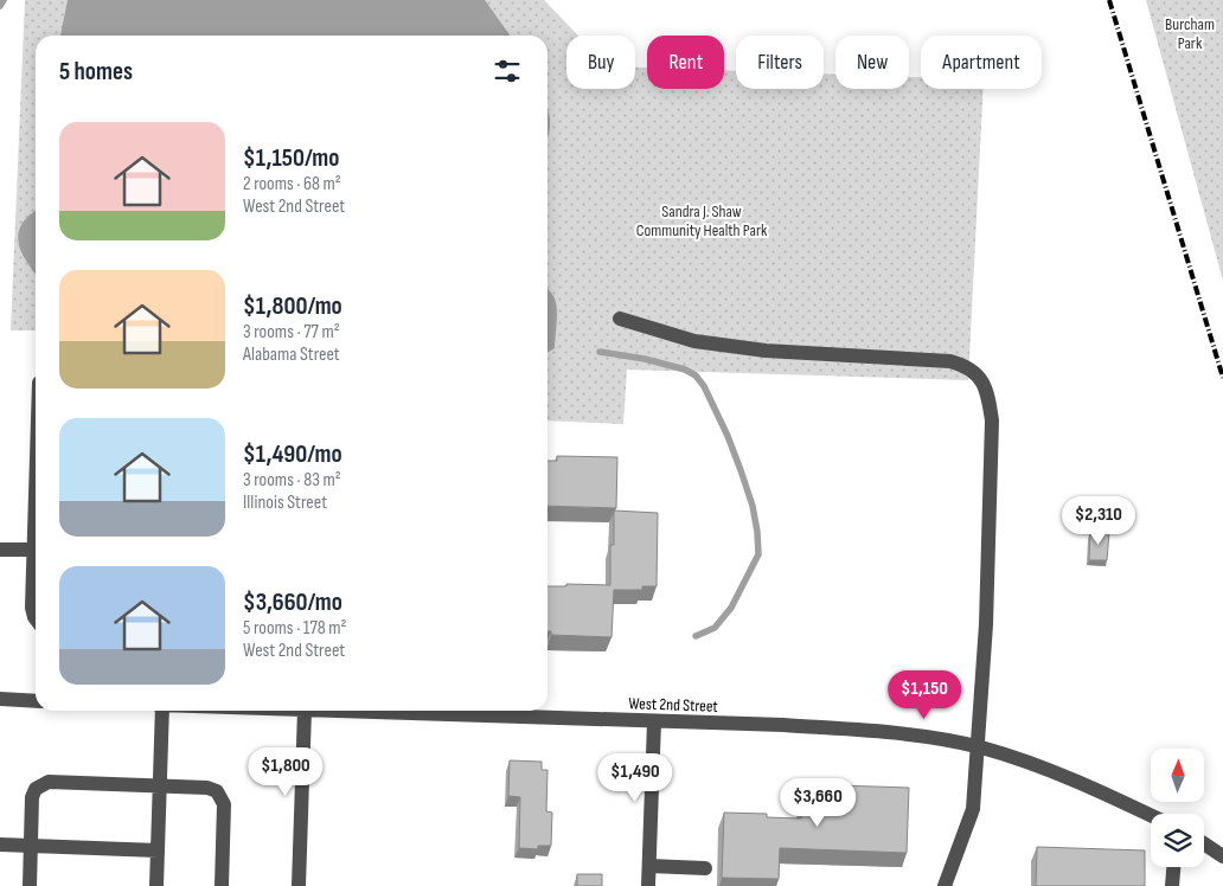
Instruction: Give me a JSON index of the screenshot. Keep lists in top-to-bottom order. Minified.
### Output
{"streets":{"street":["West 2nd Street"]},"parks":["Burcham Park","Sandra J. Shaw Community Health Park"],"north":"top","page":{"chip":["Buy","Rent","Filters","New","Apartment"],"heading":"5 homes","list":[{"name":"$1,150/mo","note":"2 rooms · 68 m² · West 2nd Street"},{"name":"$1,800/mo","note":"3 rooms · 77 m² · Alabama Street"},{"name":"$1,490/mo","note":"3 rooms · 83 m² · Illinois Street"},{"name":"$3,660/mo","note":"5 rooms · 178 m² · West 2nd Street"}],"price":["$2,310","$1,150","$1,800","$1,490","$3,660"]}}
